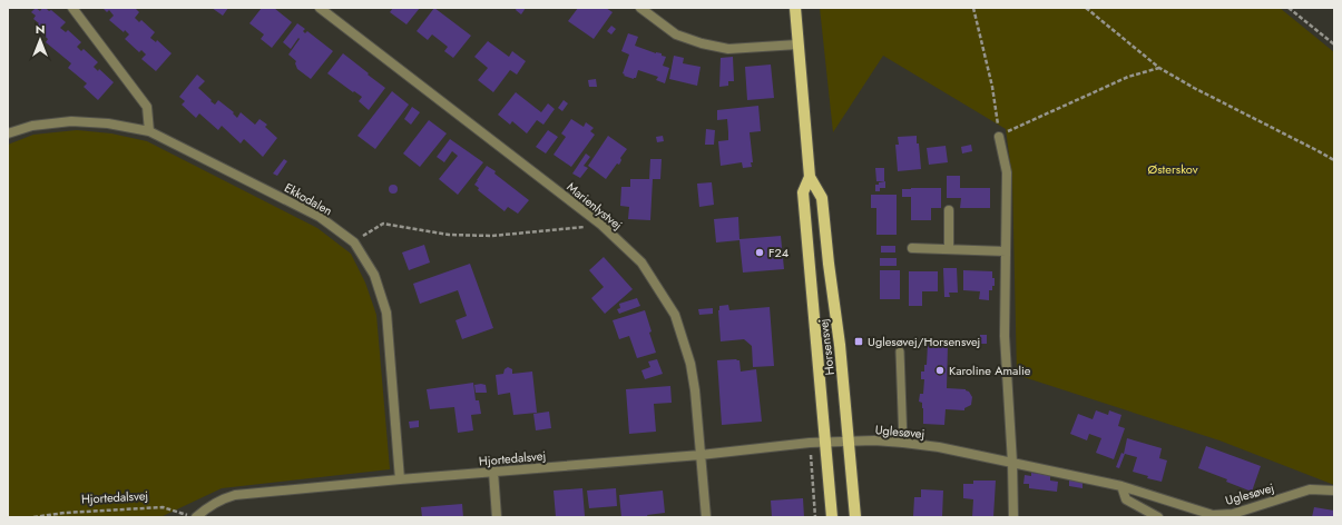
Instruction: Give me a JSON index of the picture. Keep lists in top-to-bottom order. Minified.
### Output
{"streets":{"main road":["Horsensvej"],"street":["Ekkodalen","Marienlystvej","Uglesøvej","Hjortedalsvej"]},"crossings":[["Ekkodalen","Hjortedalsvej"],["Marienlystvej","Hjortedalsvej"],["Horsensvej","Uglesøvej"],["Horsensvej","Hjortedalsvej"],["Uglesøvej","Hjortedalsvej"]],"parks":["Østerskov"],"places":{"other":["F24","Karoline Amalie"],"transit":["Uglesøvej/Horsensvej"]},"north":"top"}
